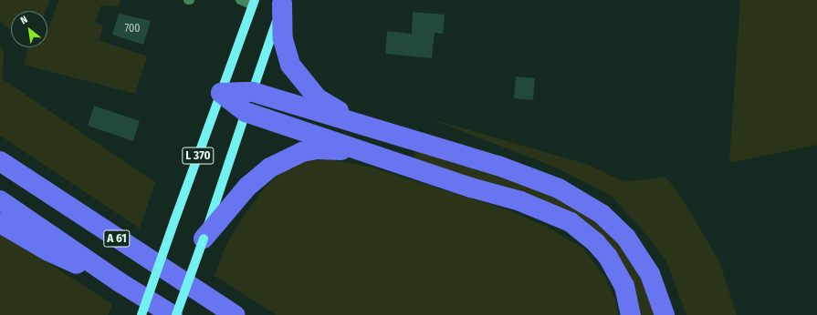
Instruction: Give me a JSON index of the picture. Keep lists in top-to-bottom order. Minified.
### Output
{"streets":{"highway":["A 61"],"main road":["L 370"]},"house_numbers":["700"],"north":"top left"}
